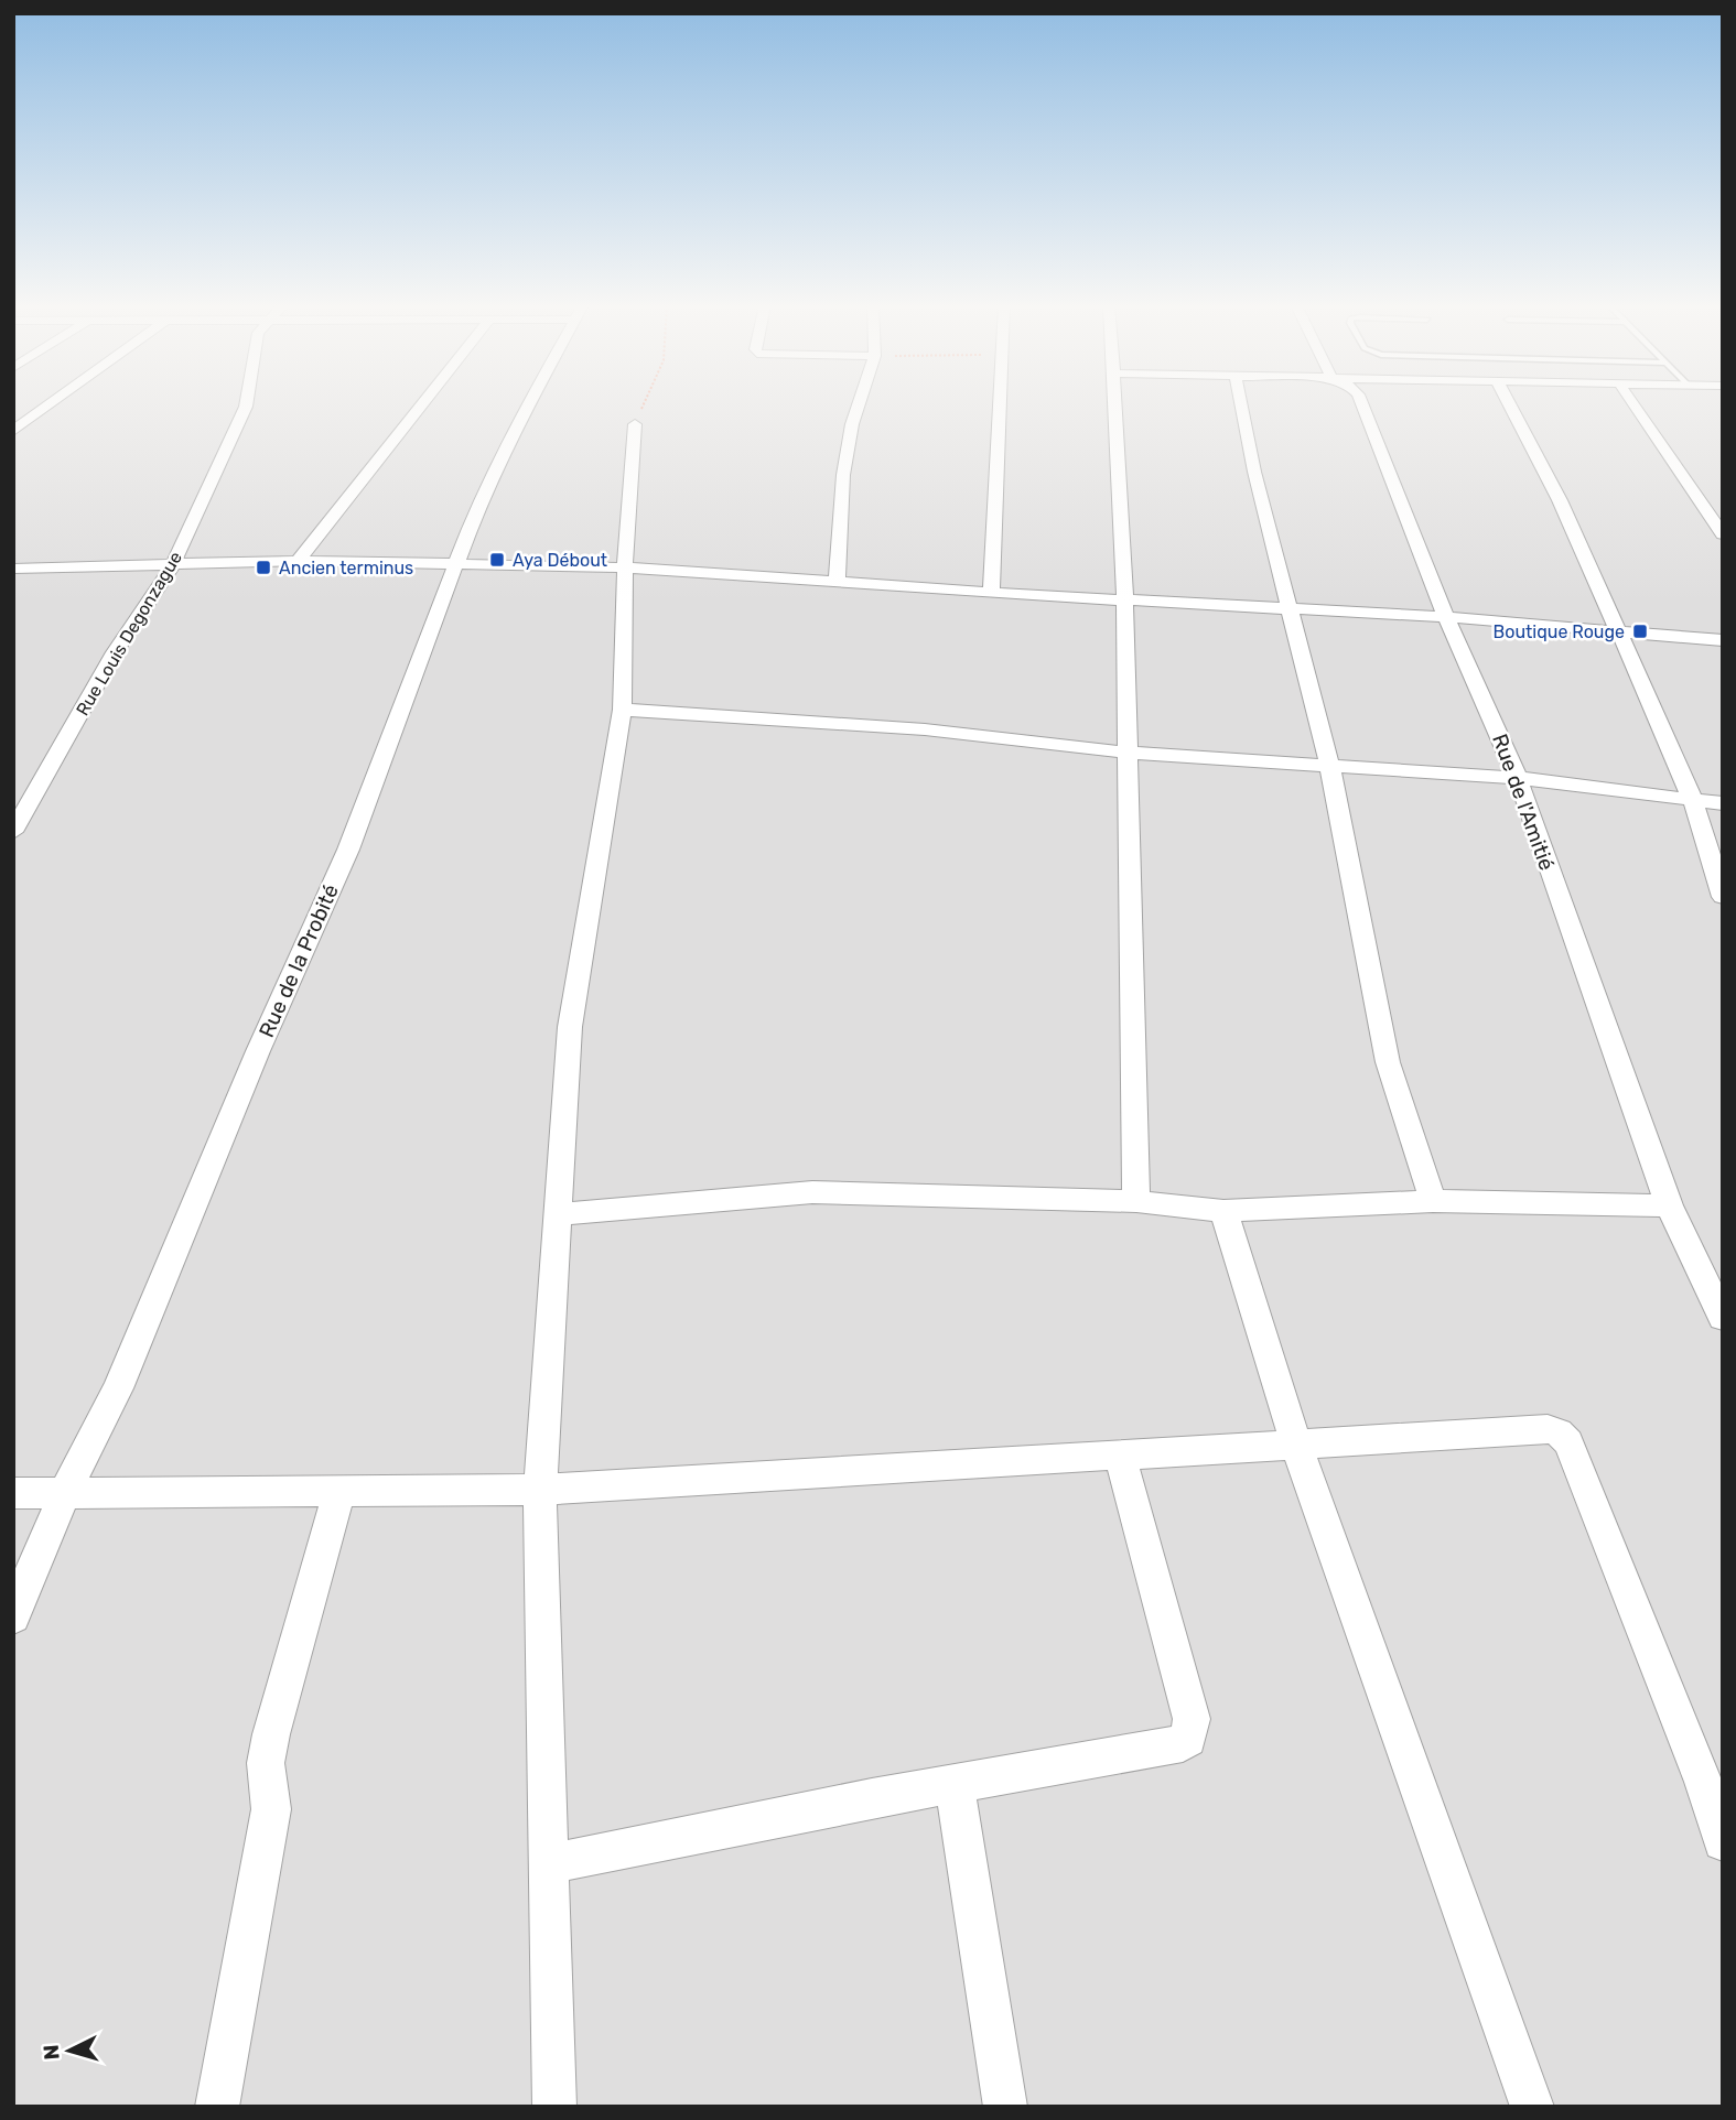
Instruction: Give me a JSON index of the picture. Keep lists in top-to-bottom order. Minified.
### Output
{"streets":{"street":["Rue Louis Degonzague","Rue de l'Amitié","Rue de la Probité"]},"places":{"transit":["Aya Débout","Ancien terminus","Boutique Rouge"]},"north":"left"}
